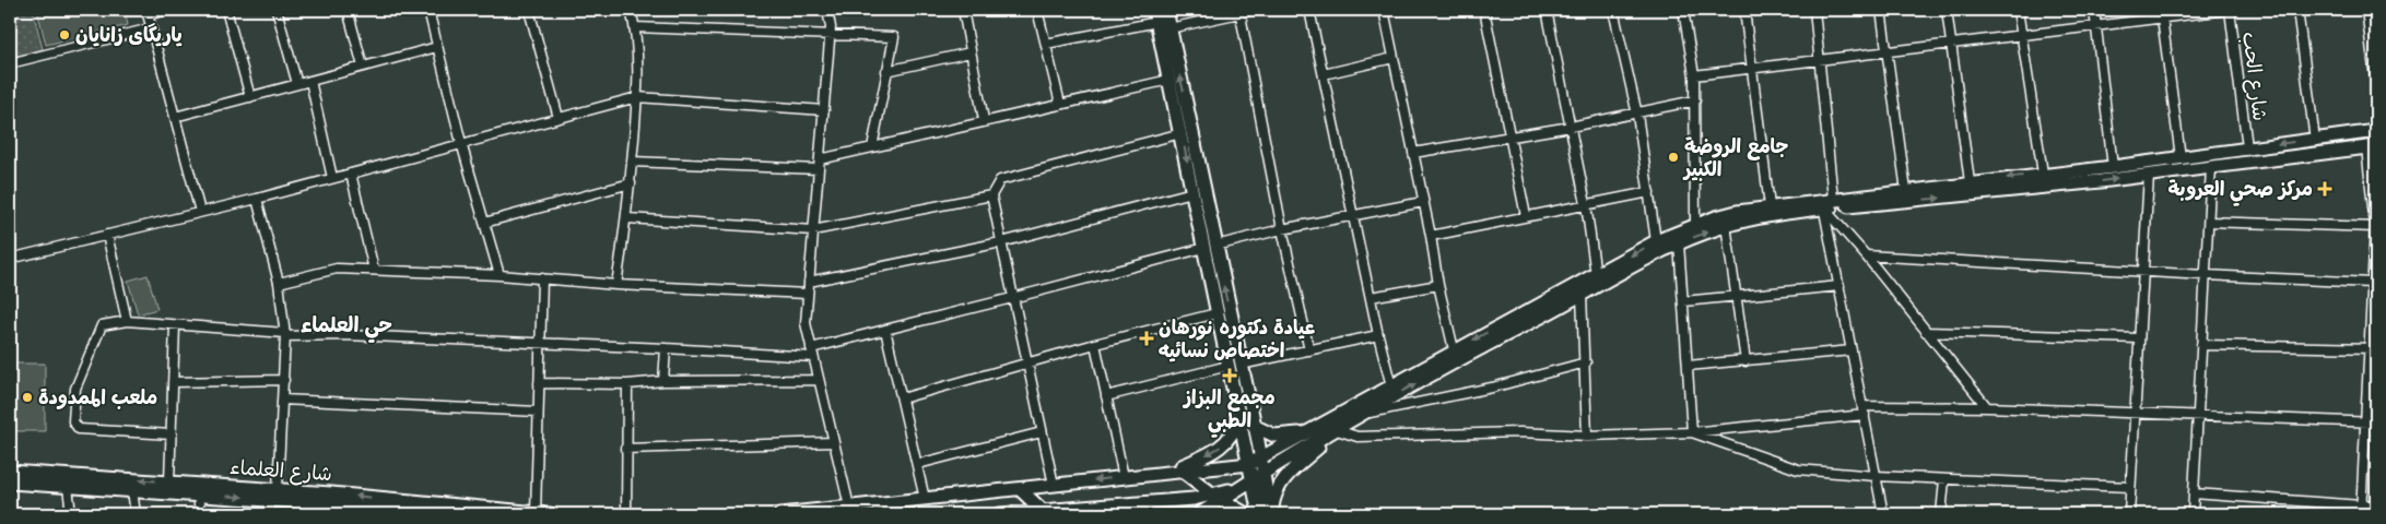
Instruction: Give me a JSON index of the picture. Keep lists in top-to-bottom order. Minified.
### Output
{"streets":{"street":["شارع الحب","شارع العلماء"]},"districts":["حي العلماء"],"places":{"other":["یاریگای زانایان","جامع الروضة الكبير","ملعب الممدودة"],"health":["مركز صحي العروبة","عيادة دكتوره نورهان اختصاص نسائيه","مجمع البزاز الطبي"]}}
